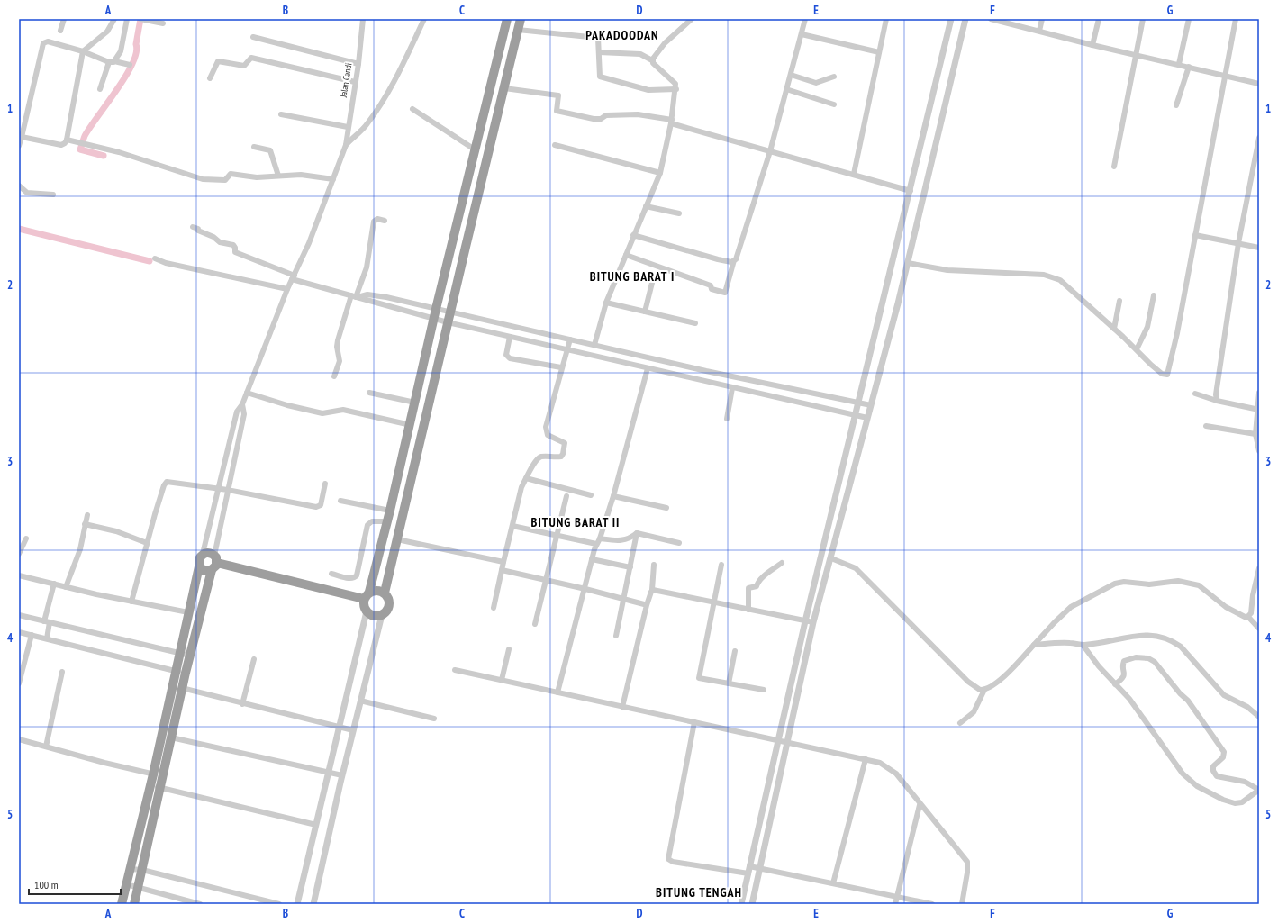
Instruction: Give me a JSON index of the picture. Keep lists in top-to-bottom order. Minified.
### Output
{"streets":{"street":["Jalan Candi"]},"districts":["PAKADOODAN","BITUNG BARAT I","BITUNG BARAT II","BITUNG TENGAH"],"scale_bar":"100 m","grid":{"columns":["A","B","C","D","E","F","G"],"rows":["1","2","3","4","5"]}}
